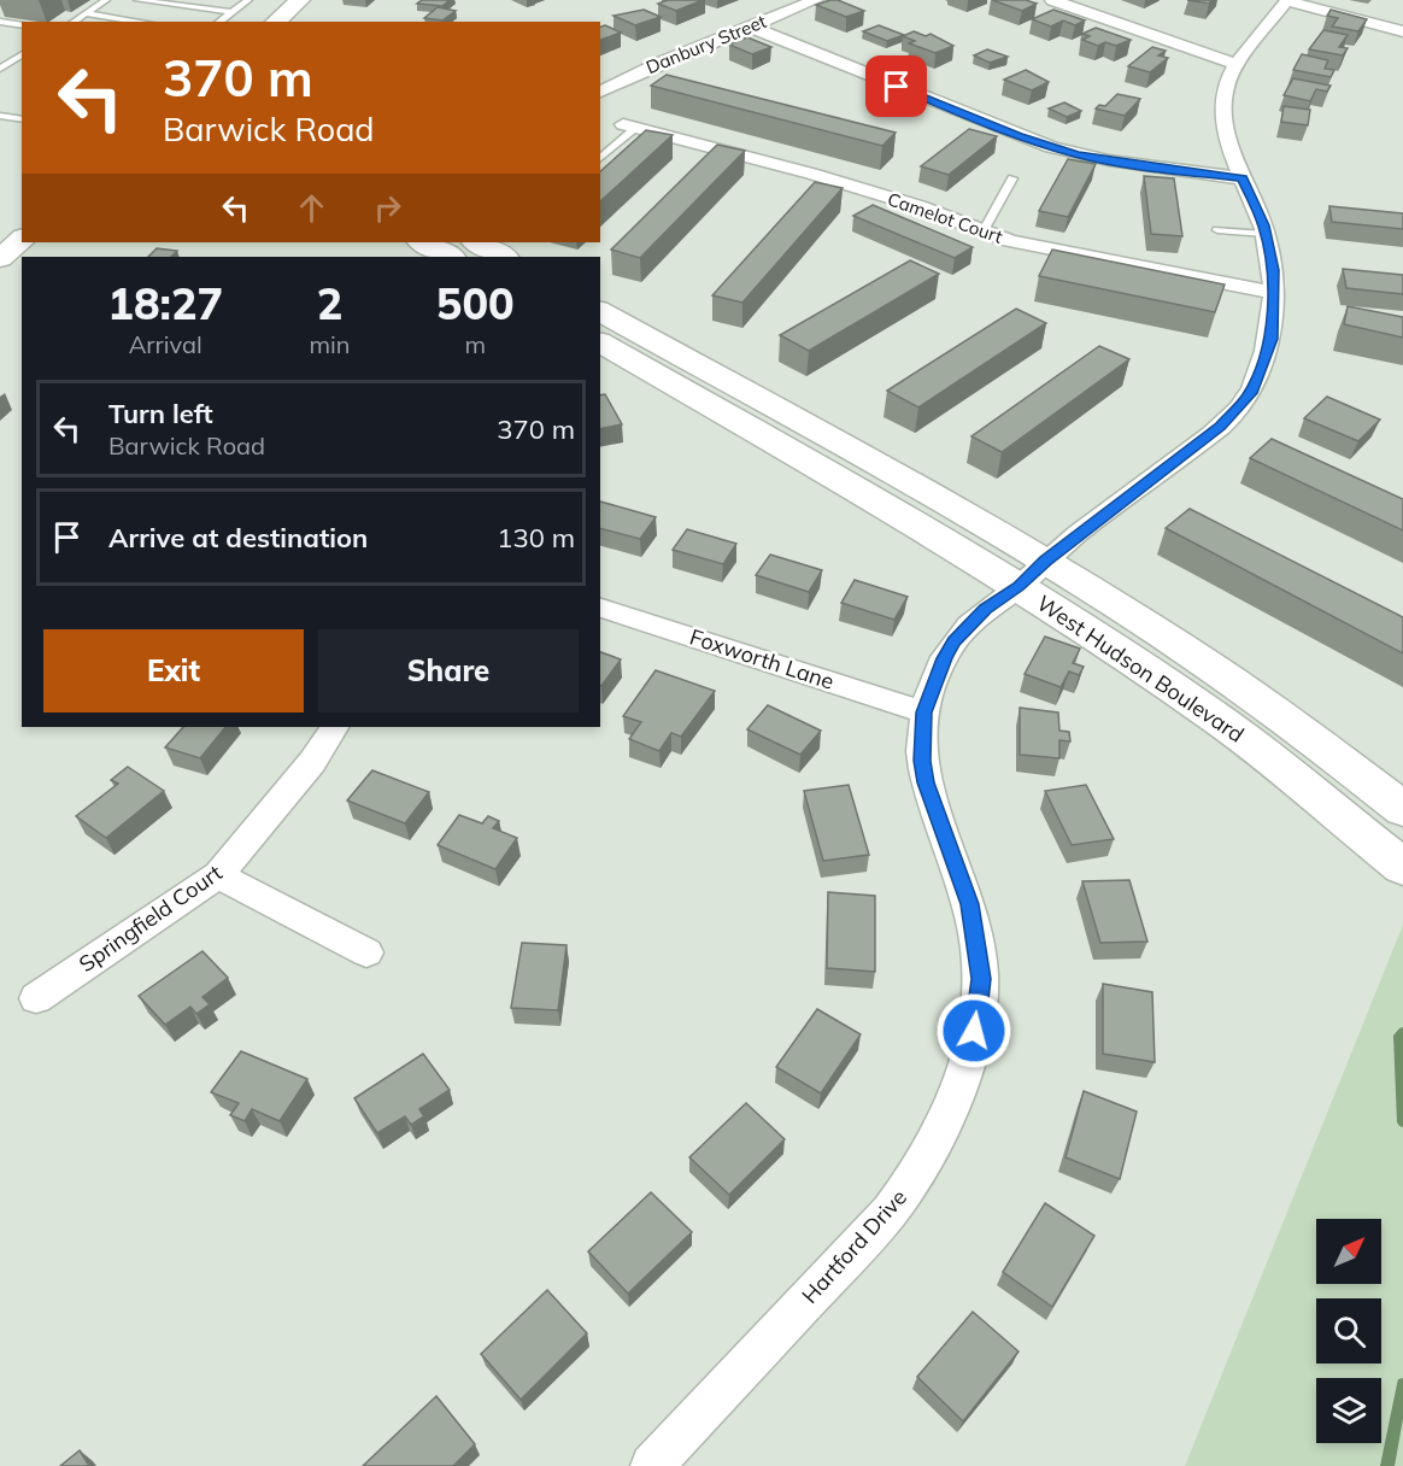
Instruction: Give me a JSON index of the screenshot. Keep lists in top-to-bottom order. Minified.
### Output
{"streets":{"main road":["West Hudson Boulevard"],"street":["Danbury Street","Camelot Court","Foxworth Lane","Springfield Court","Hartford Drive"]},"crossings":[["Camelot Court","Hartford Drive"],["Foxworth Lane","Hartford Drive"],["West Hudson Boulevard","Hartford Drive"]],"north":"top right","page":{"turn":["370 m","Barwick Road"],"eta":["18:27","Arrival","2","min","500","m"],"list":[{"name":"Turn left","note":"Barwick Road","value":"370 m"},{"name":"Arrive at destination","value":"130 m"}],"buttons":["Exit","Share"]}}
